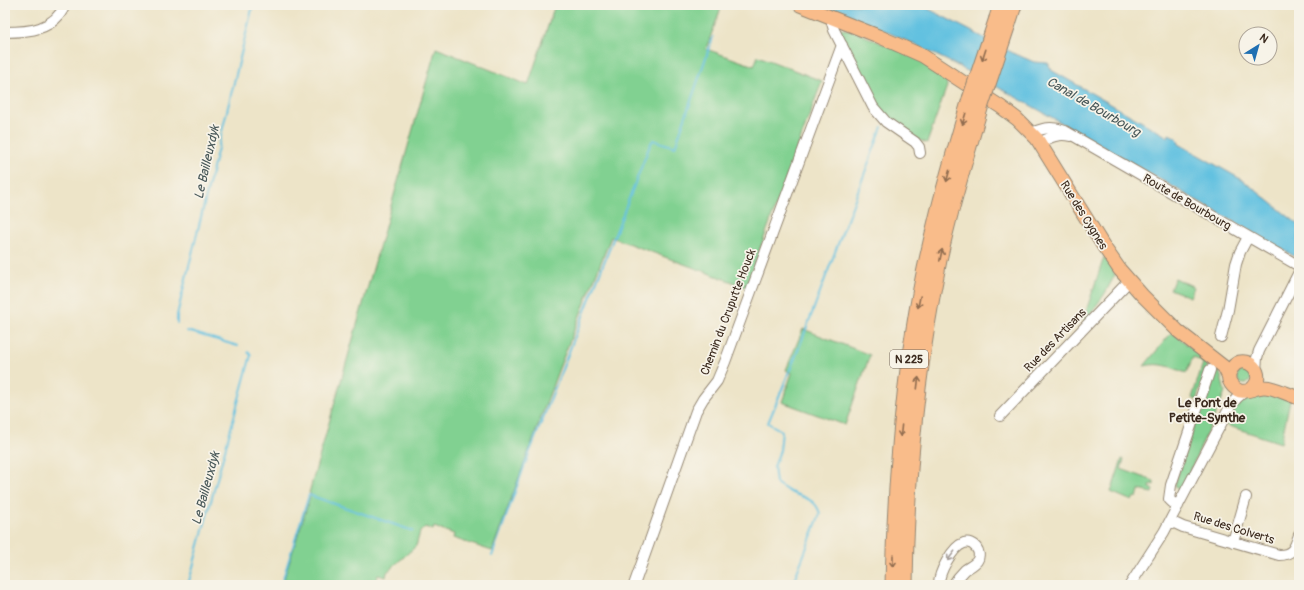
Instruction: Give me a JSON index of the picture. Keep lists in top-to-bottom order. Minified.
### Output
{"streets":{"highway":["N 225"],"main road":["Rue des Cygnes"],"street":["Route de Bourbourg","Chemin du Cruputte Houck","Rue des Artisans","Rue des Colverts"]},"crossings":[["Route de Bourbourg","Rue des Cygnes"],["Rue des Cygnes","Rue des Artisans"]],"districts":["Le Pont de Petite-Synthe"],"water":["Canal de Bourbourg","Le Bailleuxdyk"],"north":"top right"}
